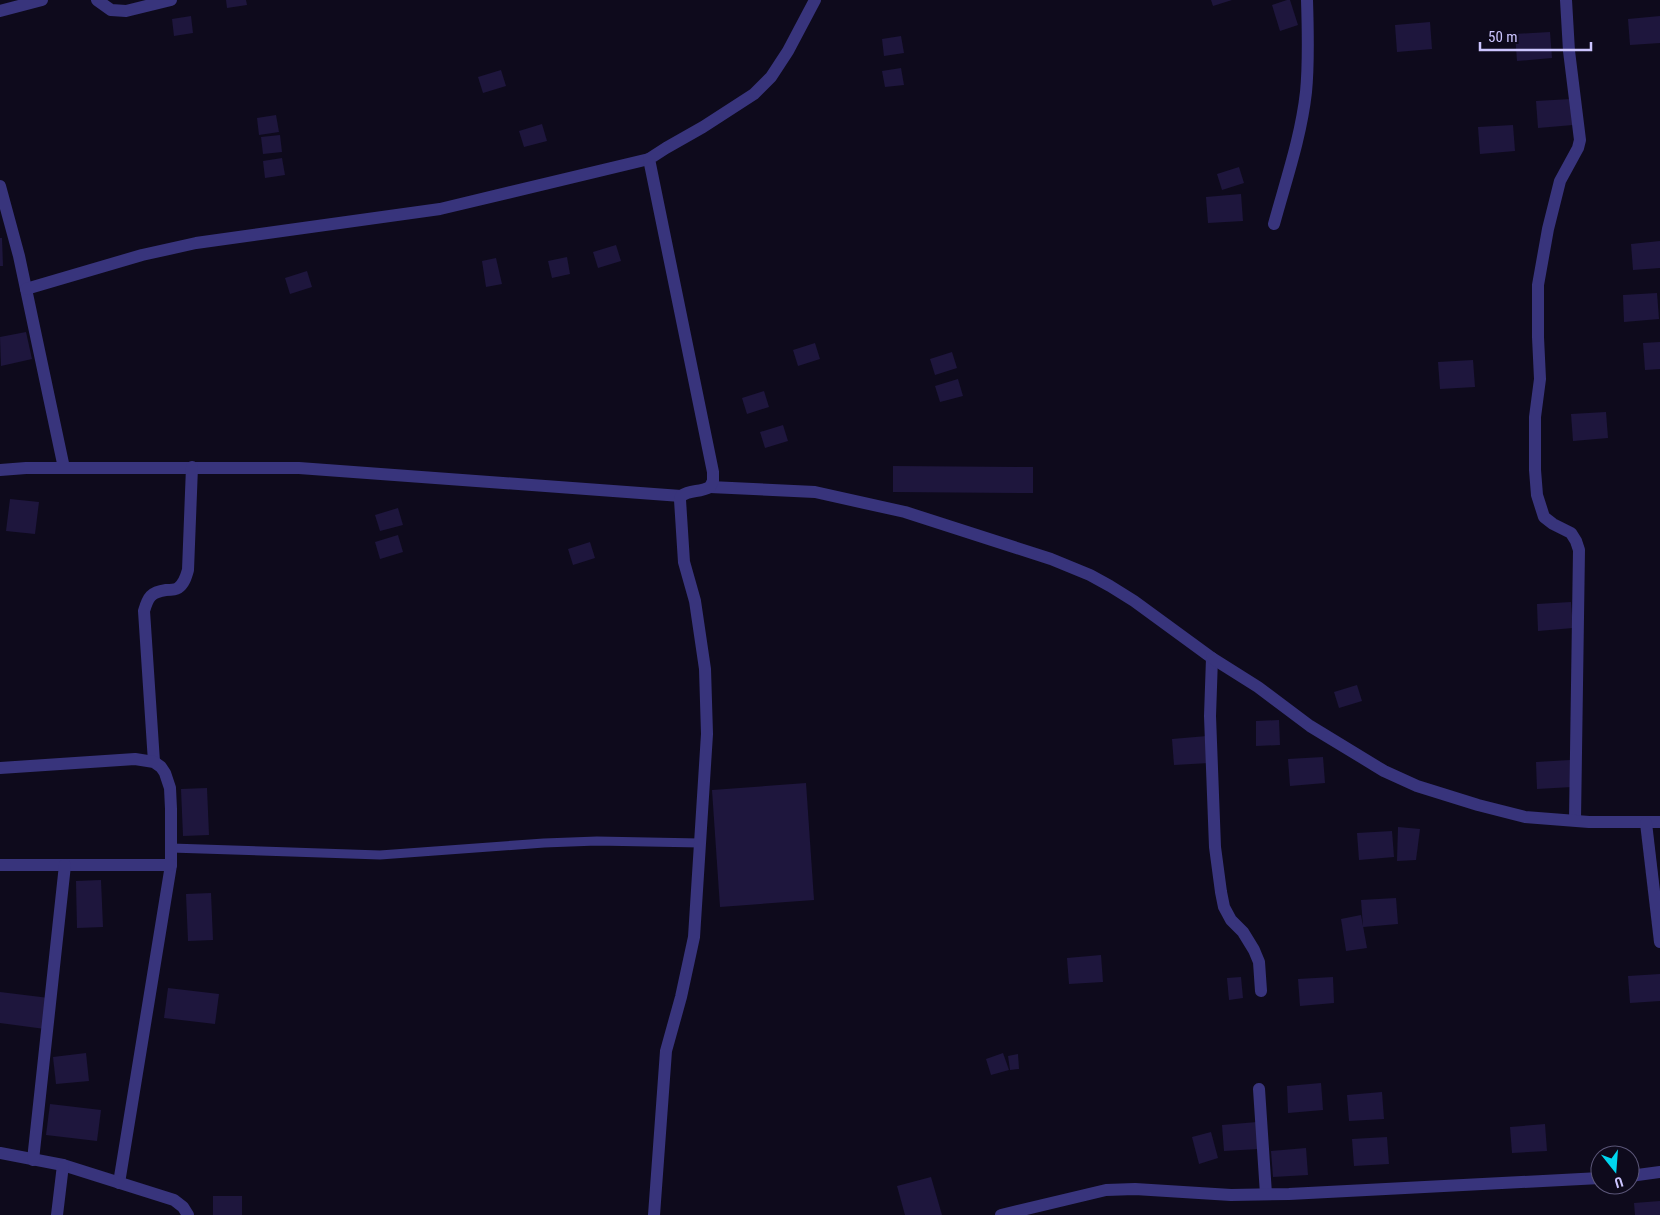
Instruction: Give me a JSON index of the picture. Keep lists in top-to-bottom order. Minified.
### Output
{"scale_bar":"50 m","north":"bottom"}
